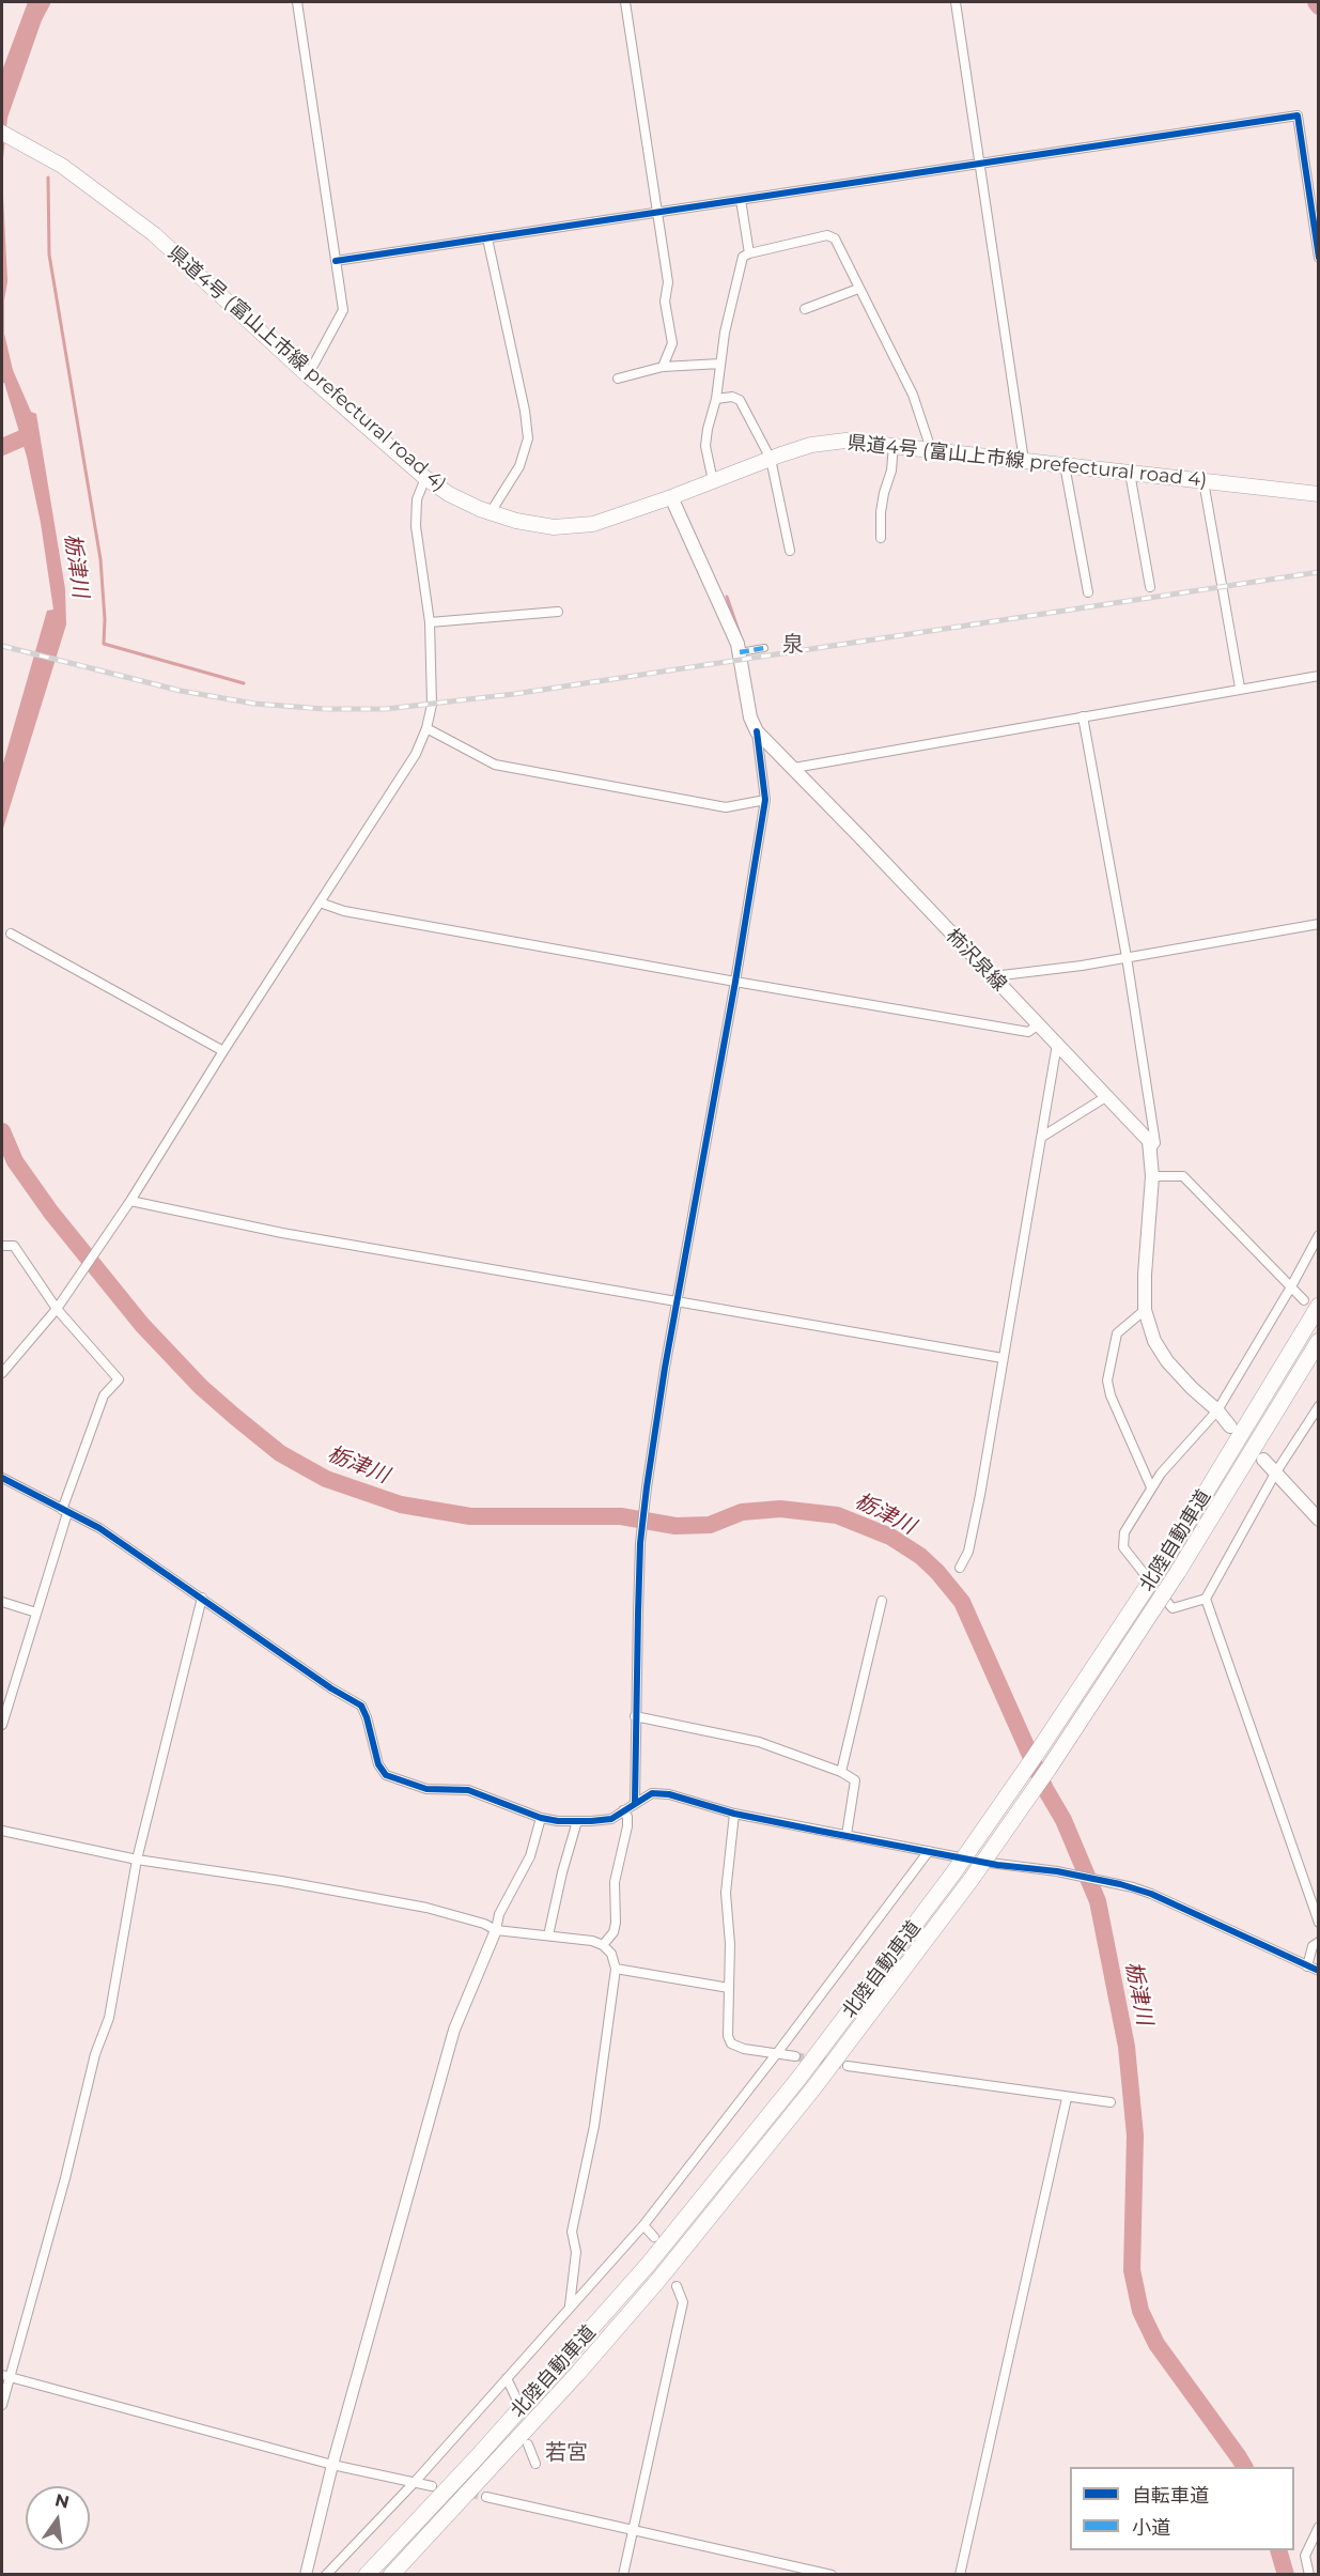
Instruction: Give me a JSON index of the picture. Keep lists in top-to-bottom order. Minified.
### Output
{"streets":{"highway":["北陸自動車道"],"main road":["県道4号 (富山上市線 prefectural road 4)","柿沢泉線"]},"crossings":[["県道4号 (富山上市線 prefectural road 4)","柿沢泉線"]],"districts":["泉","若宮"],"water":["栃津川"],"legend":["自転車道","小道"],"north":"top"}
